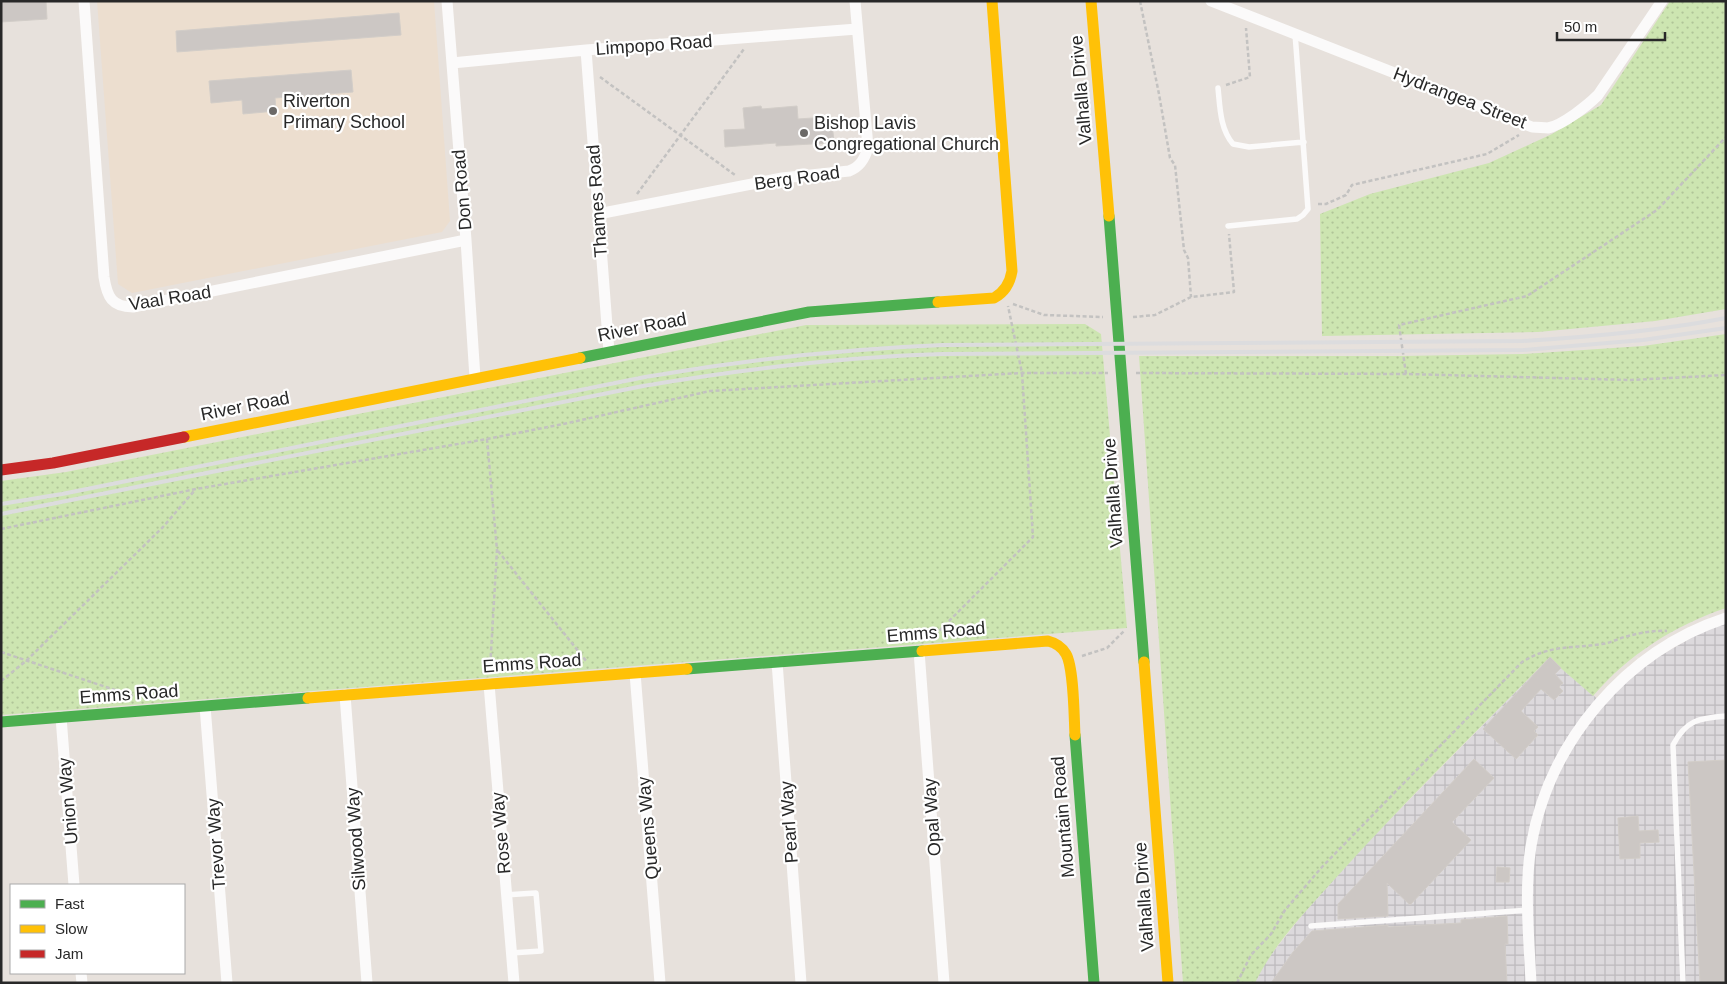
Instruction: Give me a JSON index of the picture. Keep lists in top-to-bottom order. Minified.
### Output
{"streets":{"street":["Limpopo Road","Valhalla Drive","Hydrangea Street","Berg Road","Don Road","Thames Road","Vaal Road","River Road","Emms Road","Union Way","Opal Way","Mountain Road","Pearl Way","Queens Way","Rose Way","Silwood Way","Trevor Way"]},"crossings":[["Limpopo Road","Berg Road"],["Limpopo Road","Don Road"],["Limpopo Road","Thames Road"],["Berg Road","Thames Road"],["Don Road","Vaal Road"],["Don Road","River Road"],["Thames Road","River Road"],["Emms Road","Union Way"],["Emms Road","Opal Way"],["Emms Road","Mountain Road"],["Emms Road","Pearl Way"],["Emms Road","Queens Way"],["Emms Road","Rose Way"],["Emms Road","Silwood Way"],["Emms Road","Trevor Way"]],"places":["Riverton Primary School","Bishop Lavis Congregational Church"],"legend":["Fast","Slow","Jam"],"scale_bar":"50 m"}
